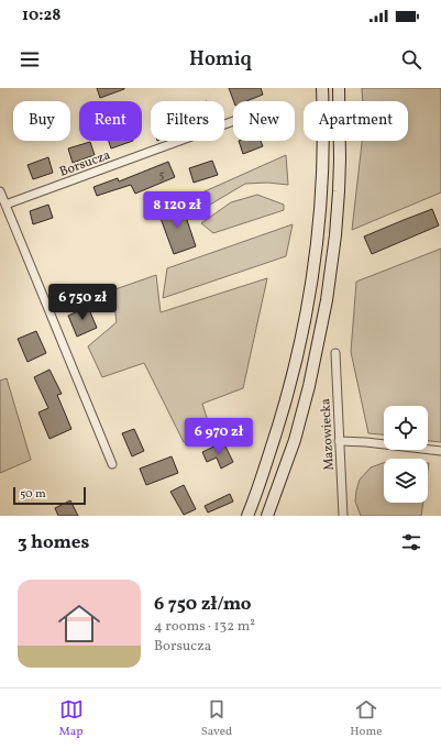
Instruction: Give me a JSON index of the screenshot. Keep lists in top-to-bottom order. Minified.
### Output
{"streets":{"street":["Borsucza","Mazowiecka"]},"house_numbers":["5"],"scale_bar":"50 m","page":{"status":"10:28","header":"Homiq","chip":["Buy","Rent","Filters","New","Apartment"],"price":["8 120 zł","6 750 zł","6 970 zł"],"scale":"50 m","heading":"3 homes","list":[{"name":"6 750 zł/mo","note":"4 rooms · 132 m² · Borsucza"}],"tabs":["Map","Saved","Home"]}}
